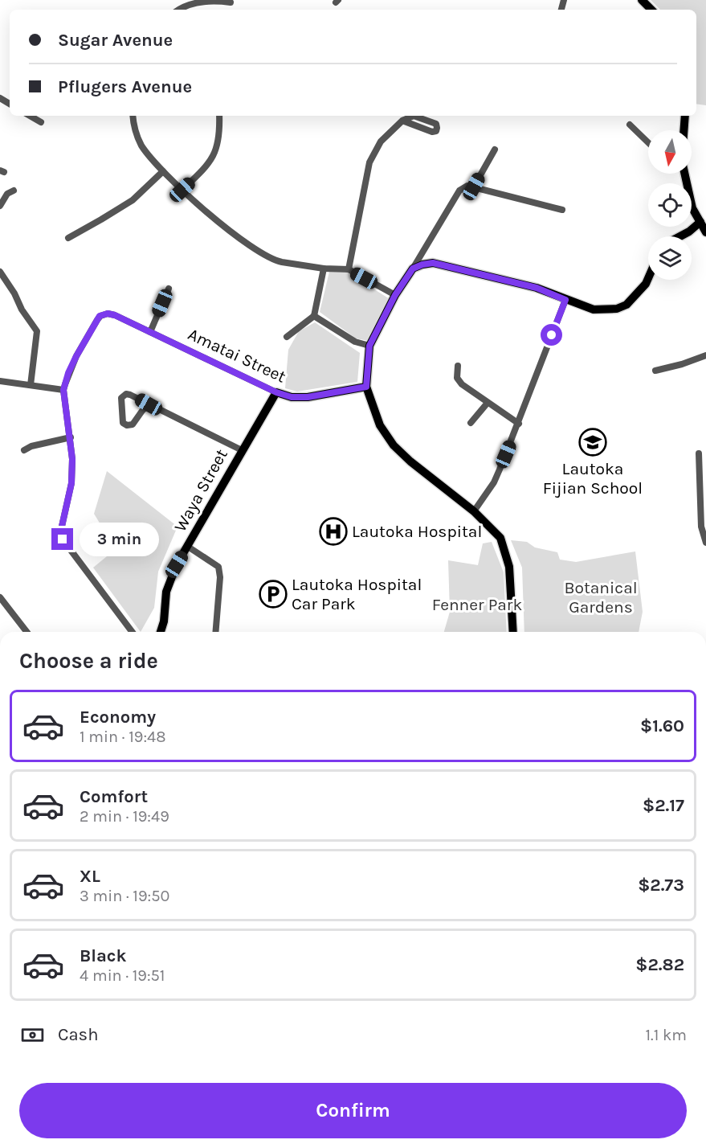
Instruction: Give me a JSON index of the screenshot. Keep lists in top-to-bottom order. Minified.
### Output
{"streets":{"main road":["Amatai Street","Waya Street"]},"crossings":[["Amatai Street","Waya Street"]],"parks":["Botanical Gardens","Fenner Park"],"places":{"school or university":["Lautoka Fijian School"],"hospital":["Lautoka Hospital"],"parking":["Lautoka Hospital Car Park"]},"north":"bottom","page":{"banner":["Sugar Avenue","Pflugers Avenue"],"bubble":"3 min","heading":"Choose a ride","list":[{"name":"Economy","note":"1 min · 19:48","value":"$1.60"},{"name":"Comfort","note":"2 min · 19:49","value":"$2.17"},{"name":"XL","note":"3 min · 19:50","value":"$2.73"},{"name":"Black","note":"4 min · 19:51","value":"$2.82"}],"pay":["Cash","1.1 km"],"buttons":"Confirm"}}
